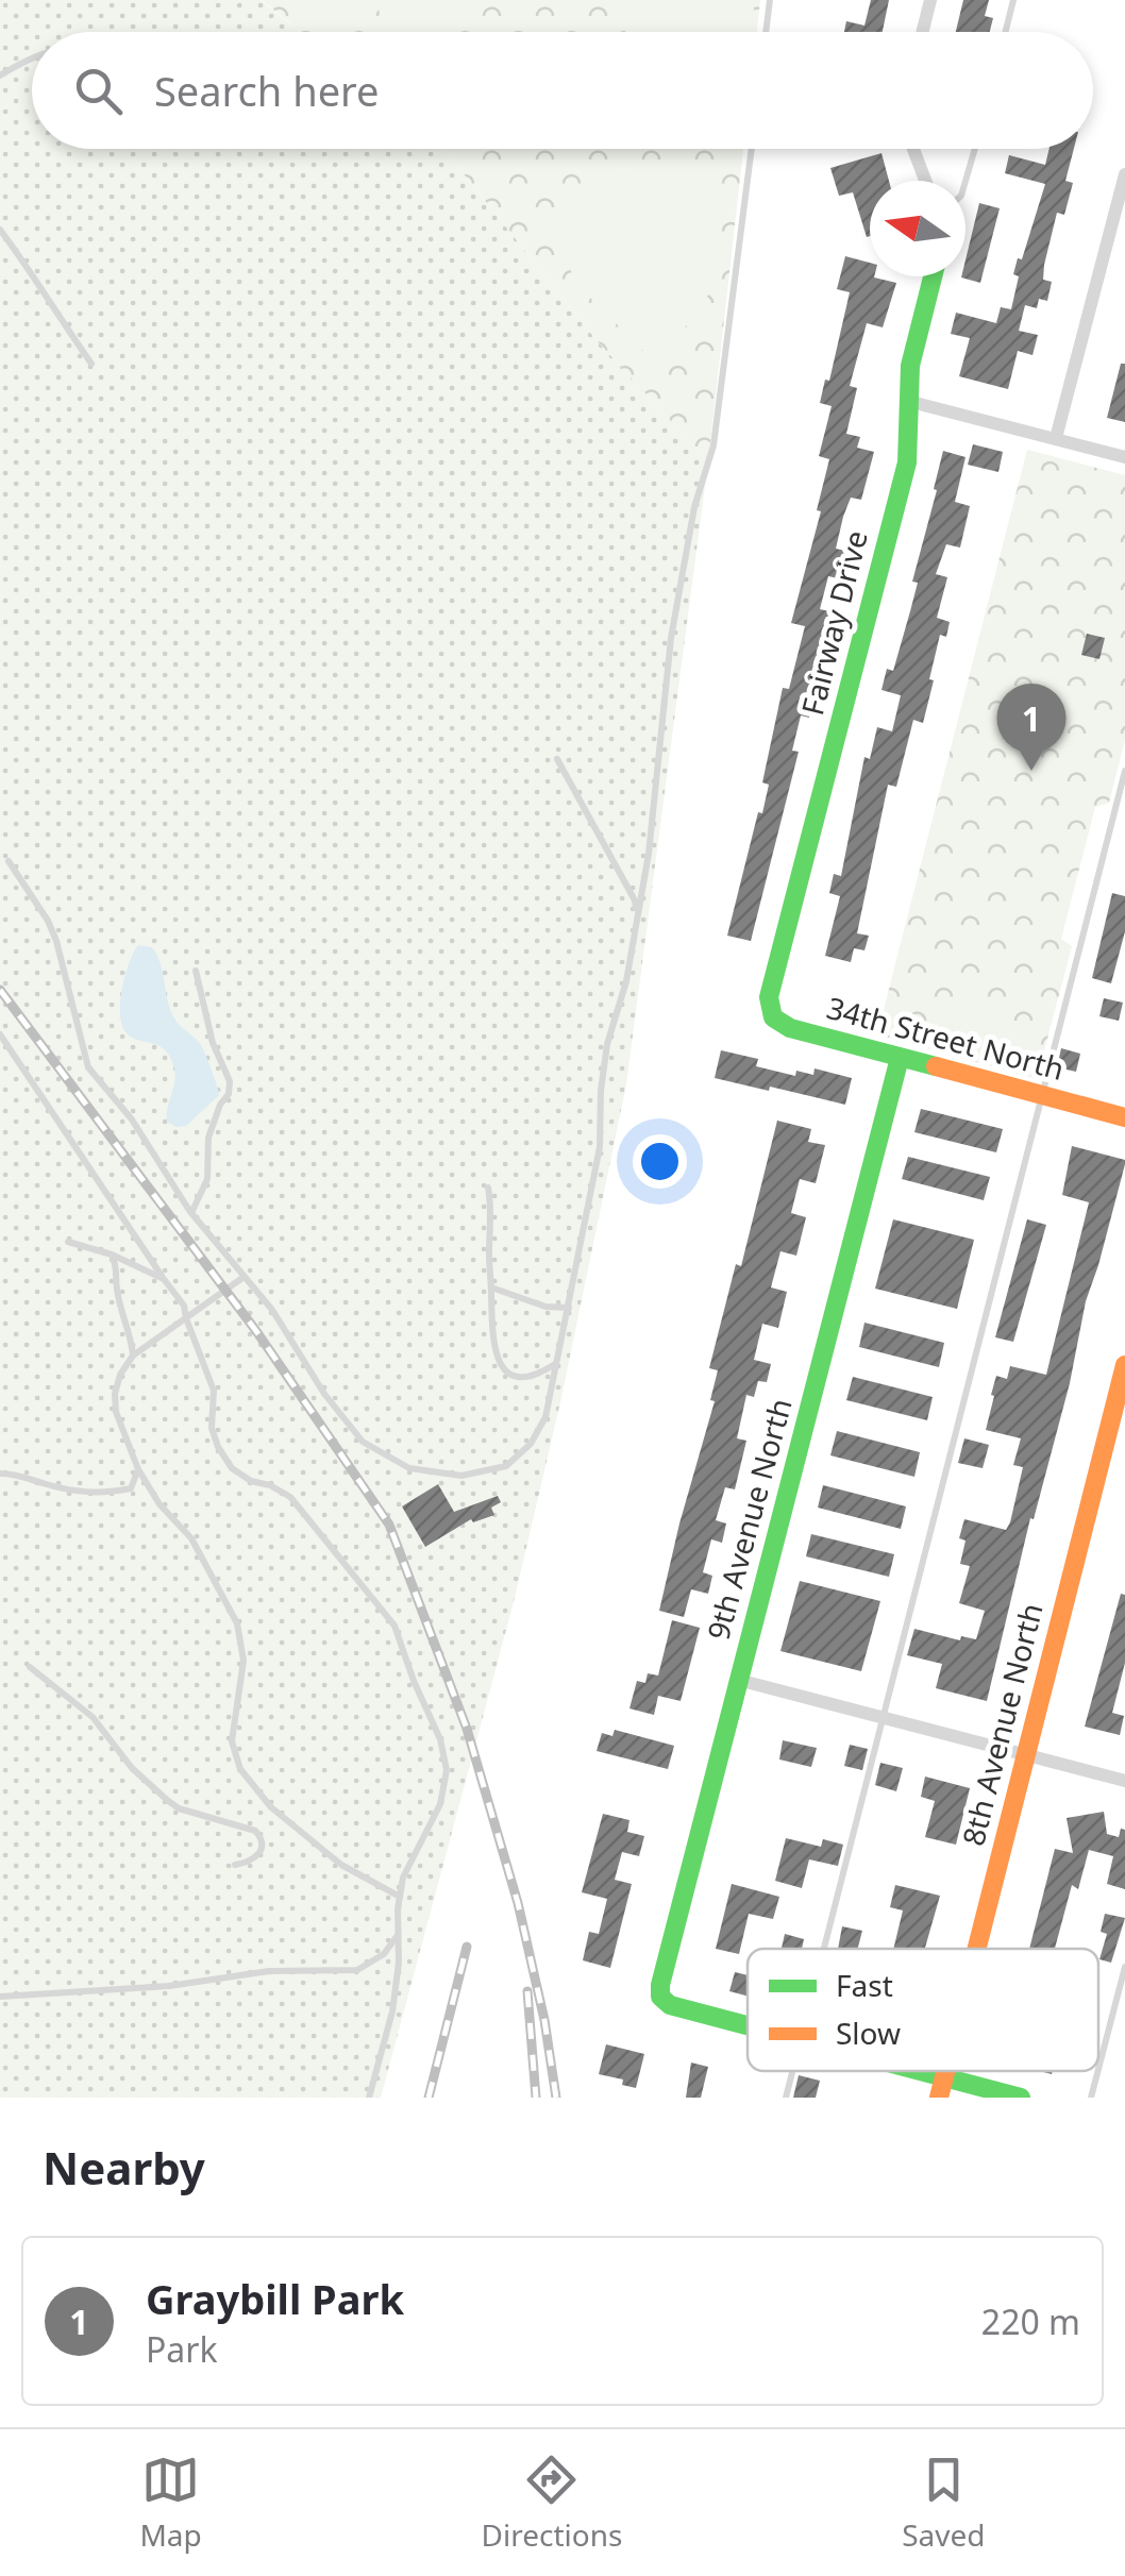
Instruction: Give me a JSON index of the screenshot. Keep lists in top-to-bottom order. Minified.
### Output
{"streets":{"street":["Fairway Drive","34th Street North","9th Avenue North","8th Avenue North"]},"crossings":[["Fairway Drive","34th Street North"],["34th Street North","9th Avenue North"]],"legend":["Fast","Slow"],"north":"left","page":{"search":"Search here","pins":"1","heading":"Nearby","list":[{"mark":"1","name":"Graybill Park","note":"Park","value":"220 m"}],"nav":["Map","Directions","Saved"]}}
